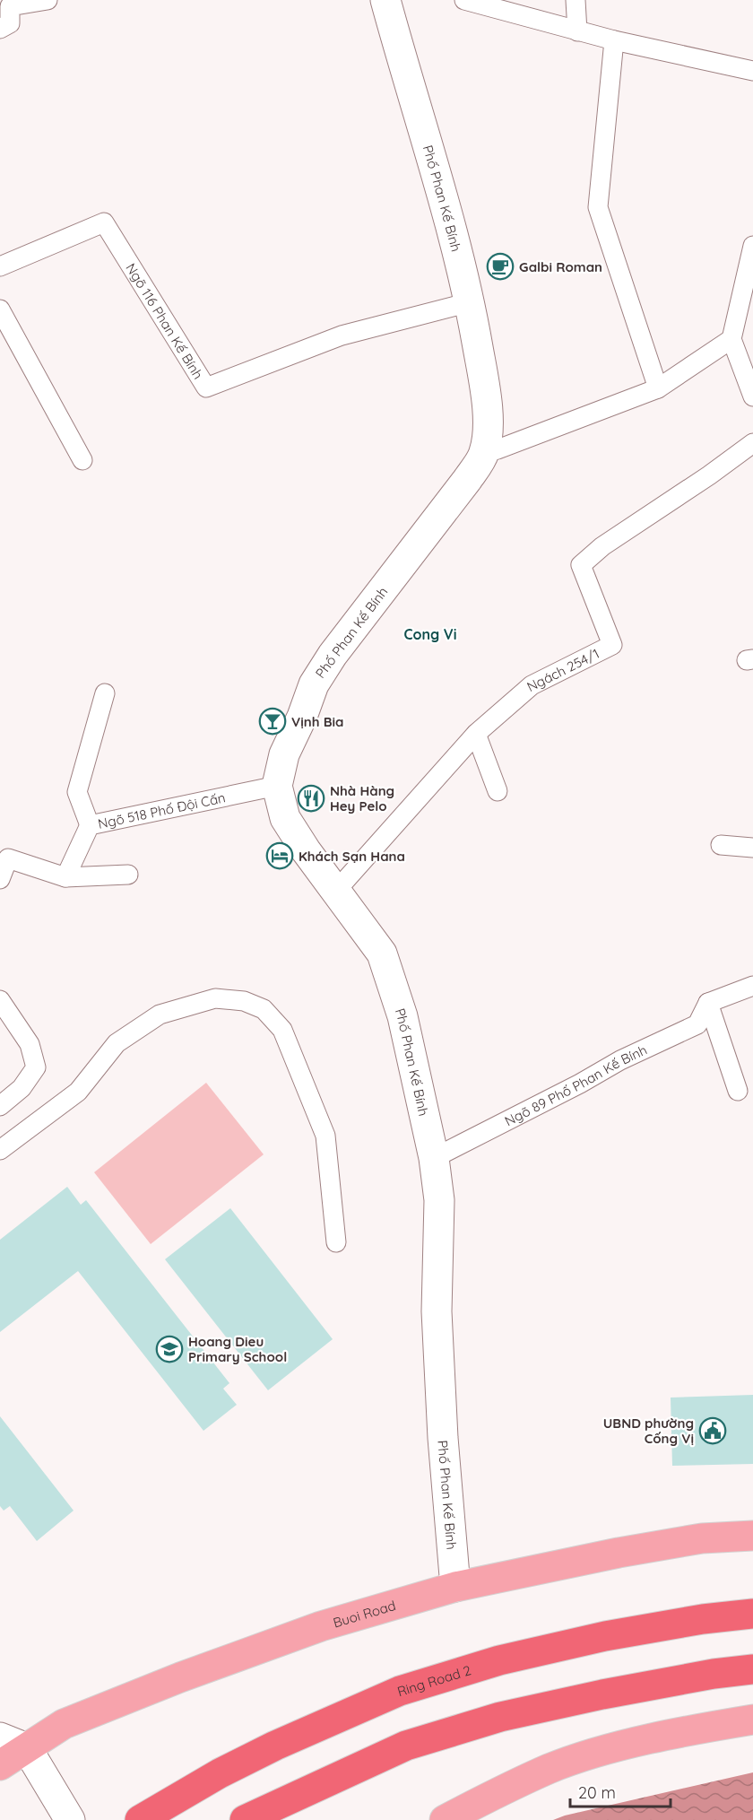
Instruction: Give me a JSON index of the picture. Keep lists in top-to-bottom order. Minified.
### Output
{"streets":{"highway":["Ring Road 2"],"main road":["Buoi Road"],"street":["Phố Phan Kế Bính"],"lane":["Ngõ 116 Phan Kế Bính","Ngách 254/1","Ngõ 518 Phố Đội Cấn","Ngõ 89 Phố Phan Kế Bính"]},"crossings":[["Phố Phan Kế Bính","Ngõ 116 Phan Kế Bính"],["Phố Phan Kế Bính","Ngách 254/1"],["Phố Phan Kế Bính","Ngõ 518 Phố Đội Cấn"],["Phố Phan Kế Bính","Ngõ 89 Phố Phan Kế Bính"],["Phố Phan Kế Bính","Buoi Road"]],"districts":["Cong Vi"],"places":{"cafe":["Galbi Roman"],"bar":["Vịnh Bia"],"restaurant":["Nhà Hàng Hey Pelo"],"hotel":["Khách Sạn Hana"],"school or university":["Hoang Dieu Primary School"],"public building":["UBND phường Cống Vị"]},"scale_bar":"20 m"}
